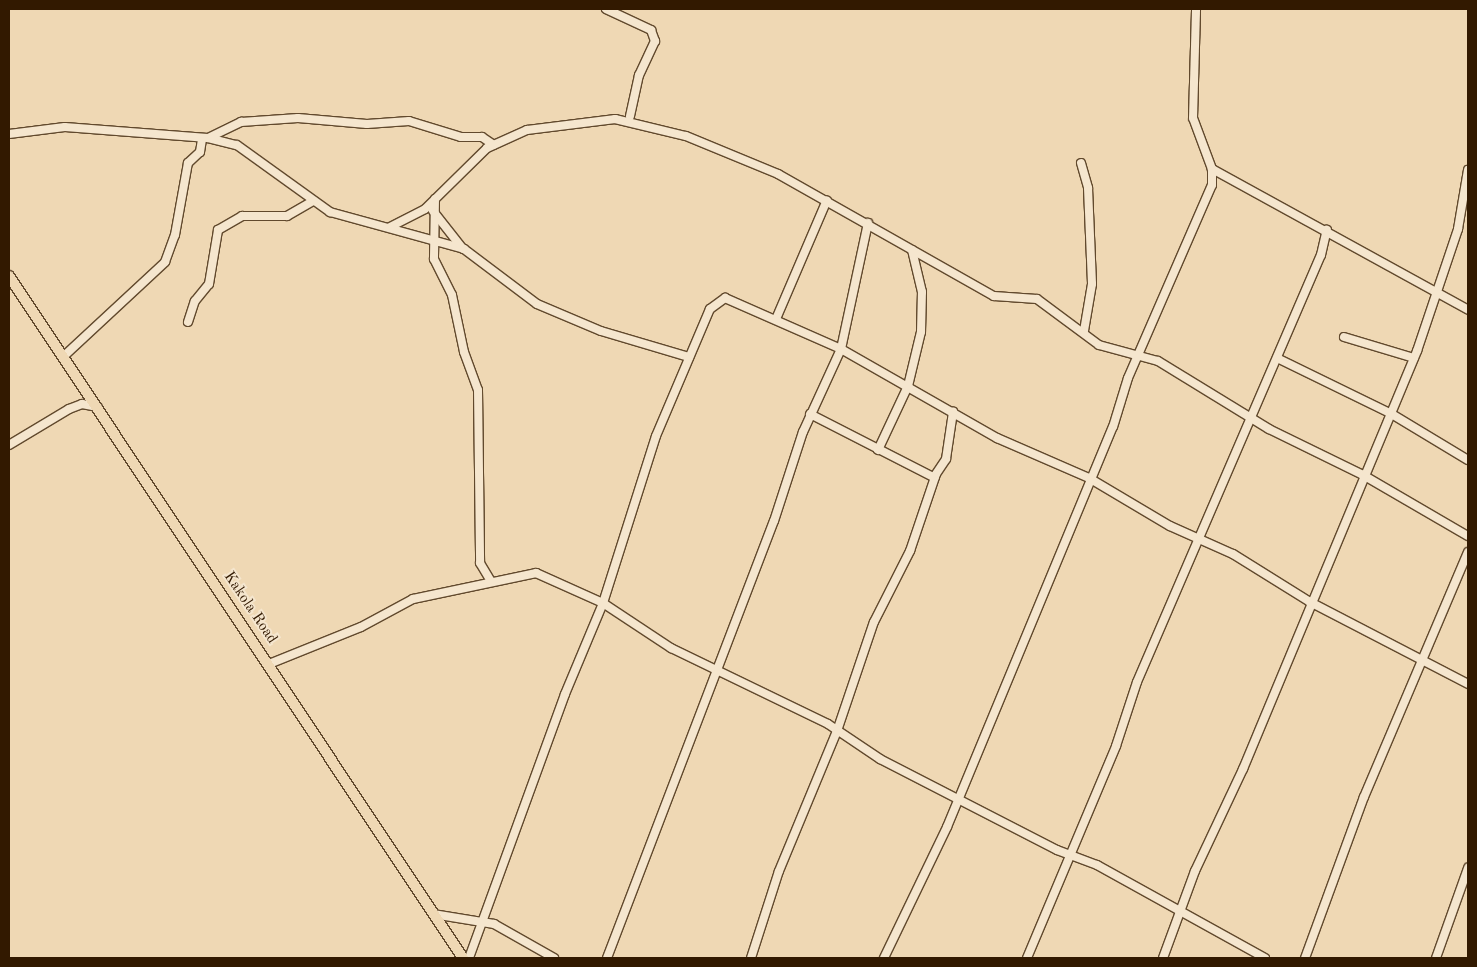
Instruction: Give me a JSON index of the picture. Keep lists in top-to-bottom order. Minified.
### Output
{"streets":{"main road":["Kakola Road"]}}
